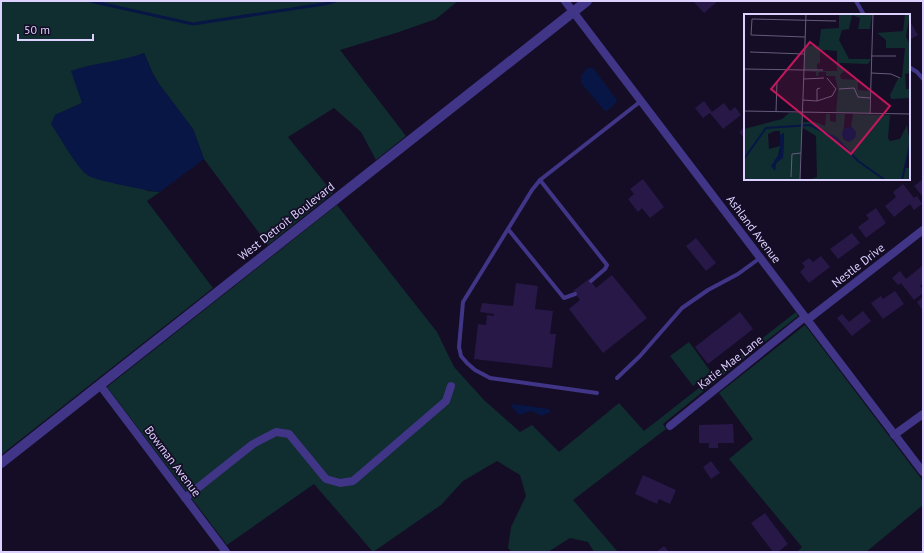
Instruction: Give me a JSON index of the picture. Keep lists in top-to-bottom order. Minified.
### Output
{"streets":{"street":["West Detroit Boulevard","Ashland Avenue","Nestle Drive","Katie Mae Lane","Bowman Avenue"]},"crossings":[["West Detroit Boulevard","Ashland Avenue"],["West Detroit Boulevard","Bowman Avenue"],["Ashland Avenue","Nestle Drive"],["Ashland Avenue","Katie Mae Lane"],["Nestle Drive","Katie Mae Lane"]],"scale_bar":"50 m"}
